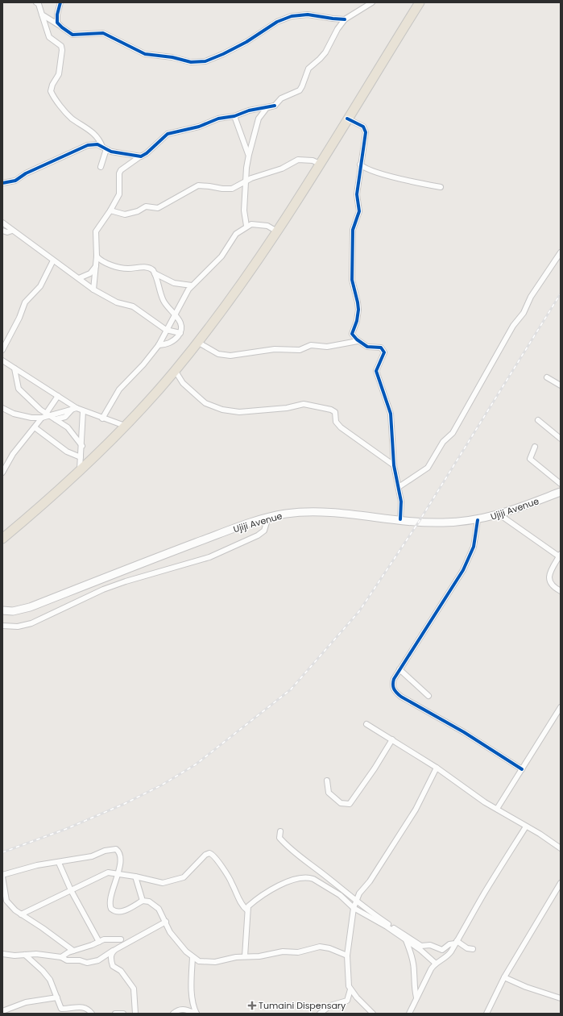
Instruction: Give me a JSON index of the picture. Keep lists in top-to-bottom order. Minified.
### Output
{"streets":{"main road":["Ujiji Avenue"]},"places":{"health":["Tumaini Dispensary"]}}
